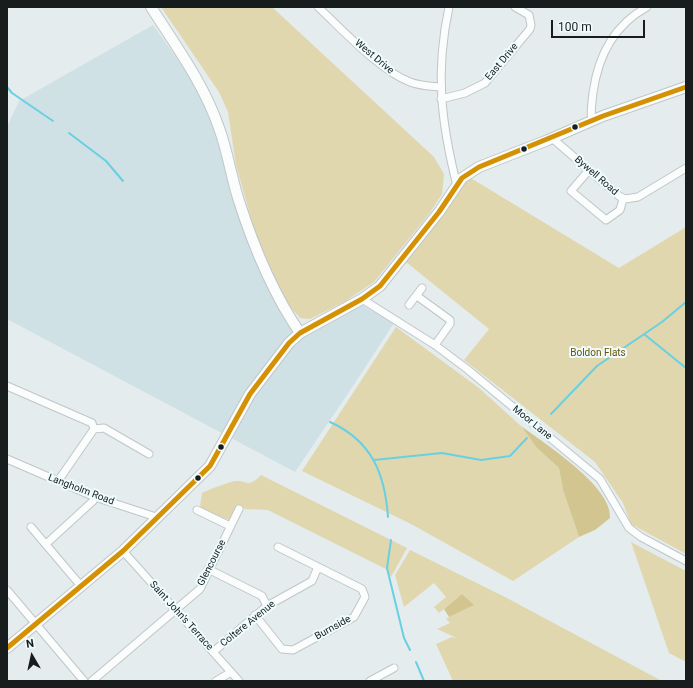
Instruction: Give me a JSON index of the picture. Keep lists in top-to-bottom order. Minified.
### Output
{"streets":{"street":["West Drive","East Drive","Bywell Road","Moor Lane","Langholm Road","Glencourse","Saint John's Terrace","Coltere Avenue","Burnside"]},"crossings":[["Glencourse","Saint John's Terrace"],["Saint John's Terrace","Coltere Avenue"],["Coltere Avenue","Burnside"]],"parks":["Boldon Flats"],"scale_bar":"100 m","north":"top"}
